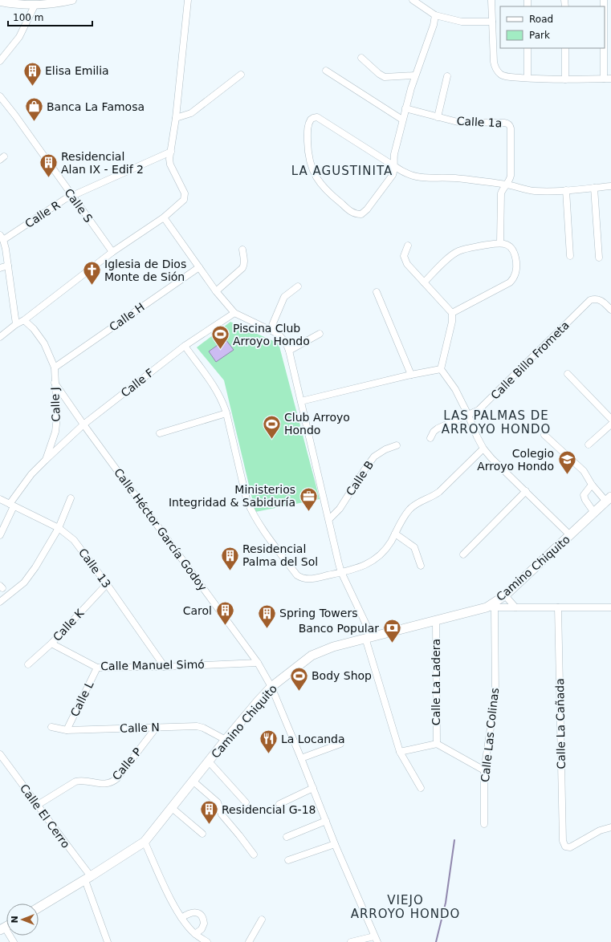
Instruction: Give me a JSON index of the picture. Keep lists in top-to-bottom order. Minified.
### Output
{"streets":{"main road":["Camino Chiquito"],"street":["Calle 1a","Calle S","Calle R","Calle H","Calle Billo Frometa","Calle F","Calle J","Calle B","Calle Héctor García Godoy","Calle 13","Calle K","Calle Manuel Simó","Calle La Ladera","Calle L","Calle La Cañada","Calle N","Calle Las Colinas","Calle P","Calle El Cerro"]},"crossings":[["Calle S","Calle R"],["Calle H","Calle J"],["Calle F","Calle J"],["Calle F","Calle Héctor García Godoy"],["Calle J","Calle Héctor García Godoy"],["Calle J","Calle 13"],["Calle Héctor García Godoy","Camino Chiquito"],["Calle Héctor García Godoy","Calle Manuel Simó"],["Calle 13","Calle K"],["Calle 13","Calle Manuel Simó"],["Camino Chiquito","Calle La Ladera"],["Camino Chiquito","Calle N"],["Camino Chiquito","Calle Las Colinas"],["Camino Chiquito","Calle El Cerro"],["Calle K","Calle Manuel Simó"],["Calle Manuel Simó","Calle L"],["Calle L","Calle N"],["Calle N","Calle P"],["Calle P","Calle El Cerro"]],"districts":["LA AGUSTINITA","LAS PALMAS DE ARROYO HONDO","VIEJO ARROYO HONDO"],"places":{"building":["Elisa Emilia","Residencial Alan IX - Edif 2","Residencial Palma del Sol","Carol","Spring Towers","Residencial G-18"],"shop":["Banca La Famosa"],"church":["Iglesia de Dios Monte de Sión"],"sports":["Piscina Club Arroyo Hondo","Club Arroyo Hondo","Body Shop"],"school or university":["Colegio Arroyo Hondo"],"office":["Ministerios Integridad & Sabiduría"],"bank":["Banco Popular"],"restaurant":["La Locanda"]},"legend":["Road","Park"],"scale_bar":"100 m","north":"left"}
